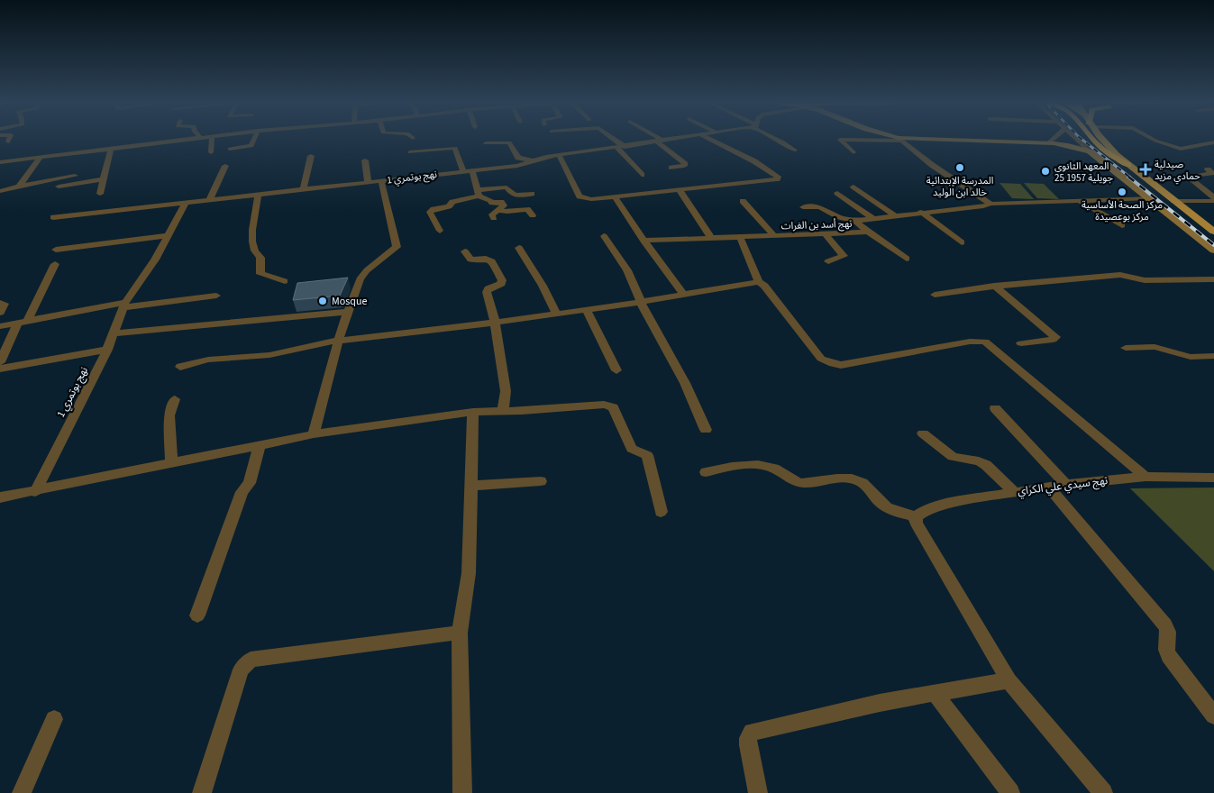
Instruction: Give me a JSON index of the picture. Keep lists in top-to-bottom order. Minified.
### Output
{"streets":{"street":["نهج بوتمري 1","نهج أسد بن الفرات","نهج سيدي علي الكراي"]},"places":{"other":["المدرسة الإبتدائية خالد ابن الوليد","المعهد الثانوي 25 جويلية 1957","مركز الصحة الأساسية مركز بوعصيدة","Mosque"],"health":["صيدلية حمادي مزيد"]}}
